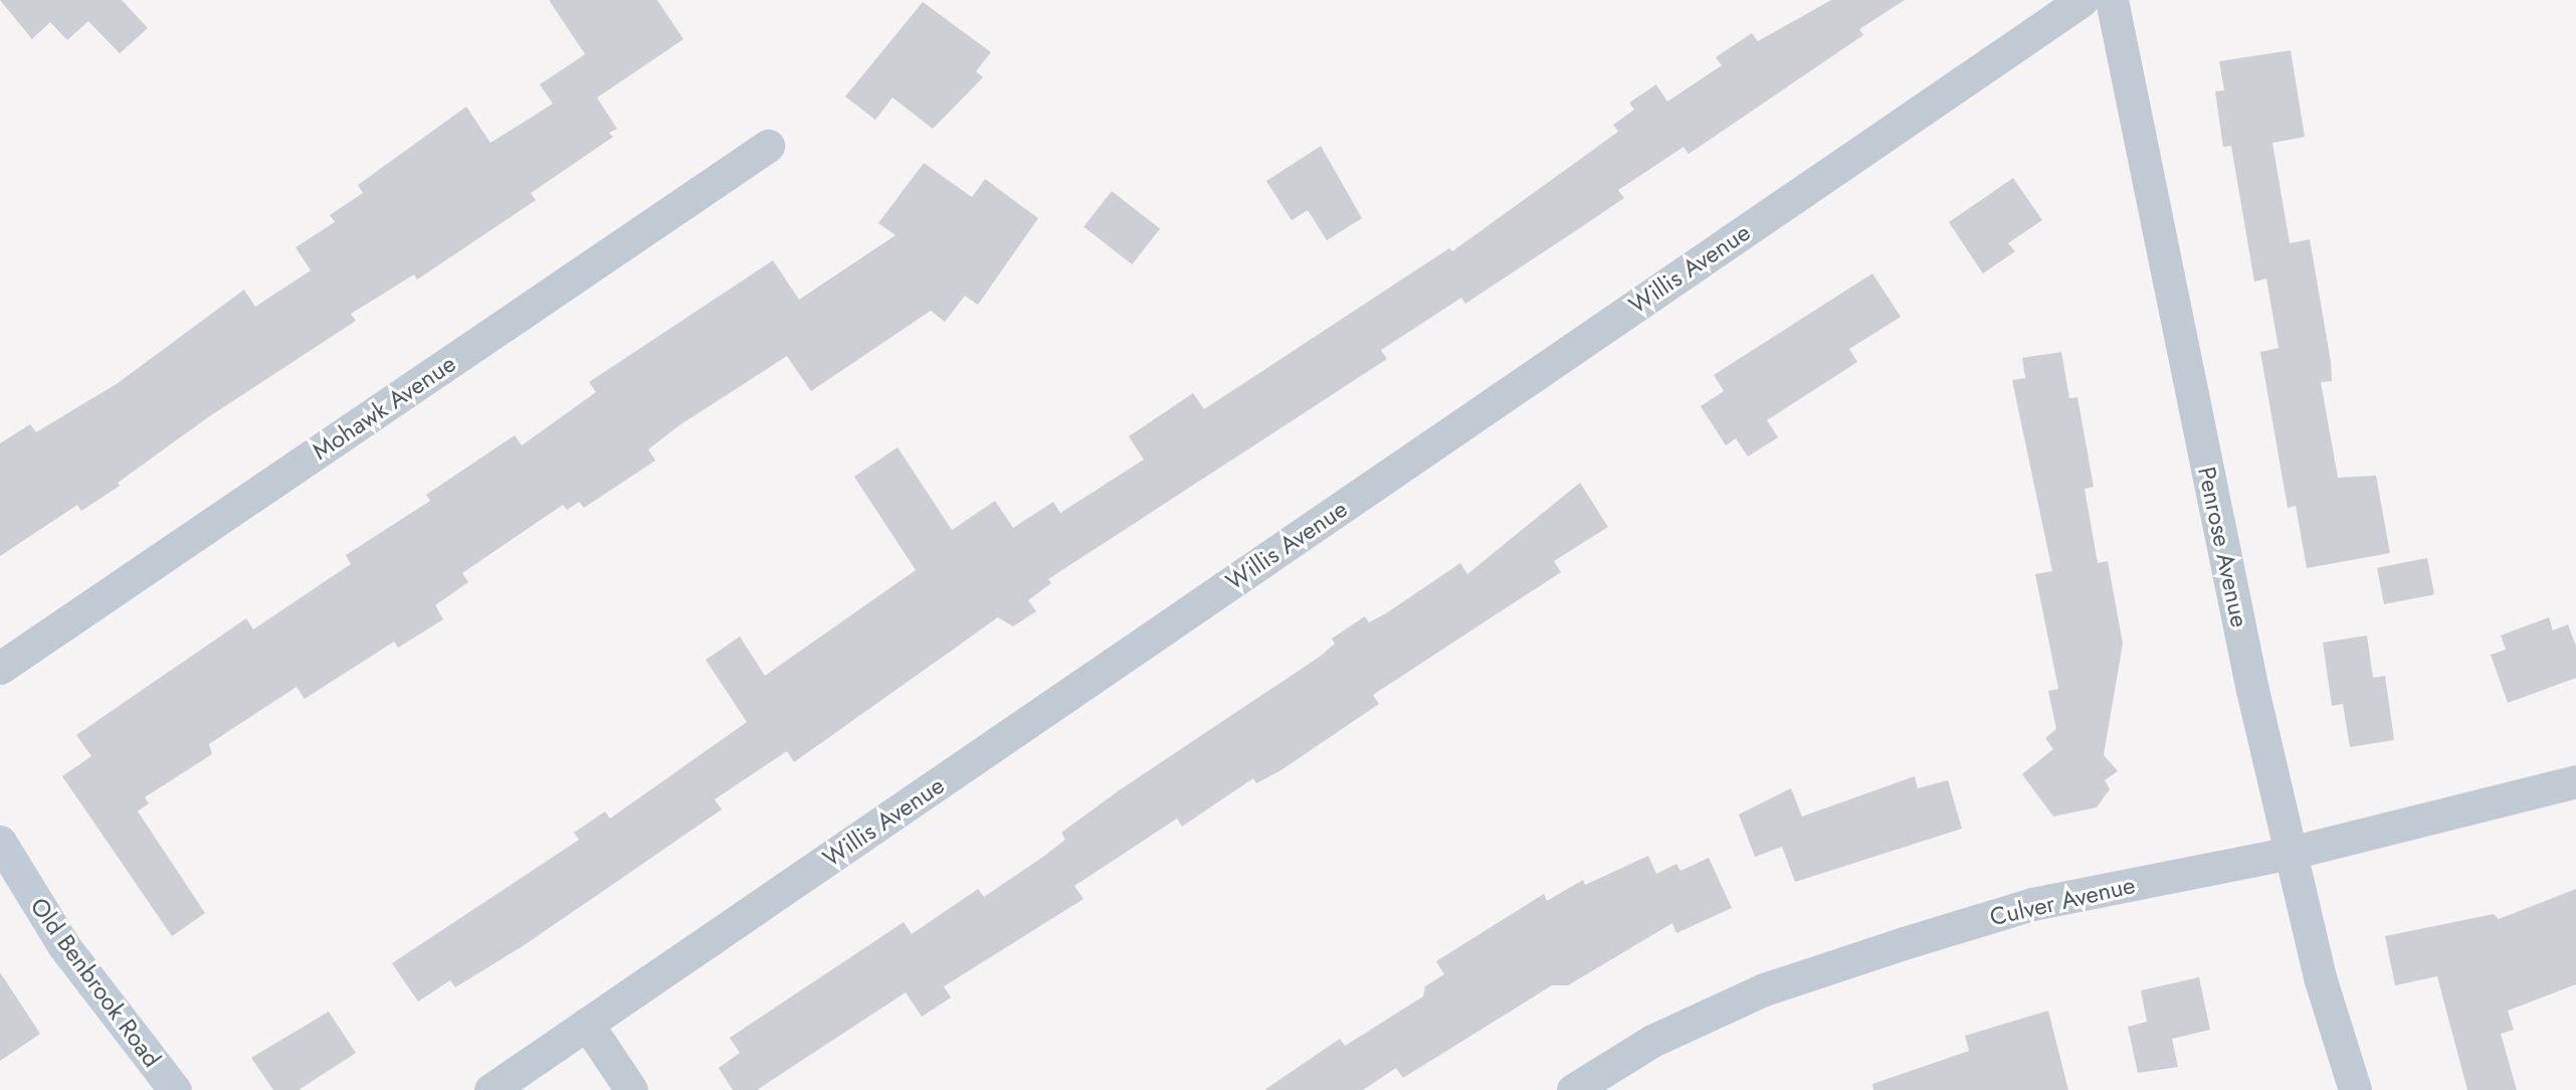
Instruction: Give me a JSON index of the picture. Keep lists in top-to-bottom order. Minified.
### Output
{"streets":{"street":["Willis Avenue","Mohawk Avenue","Penrose Avenue","Culver Avenue","Old Benbrook Road"]},"crossings":[["Penrose Avenue","Culver Avenue"]]}
